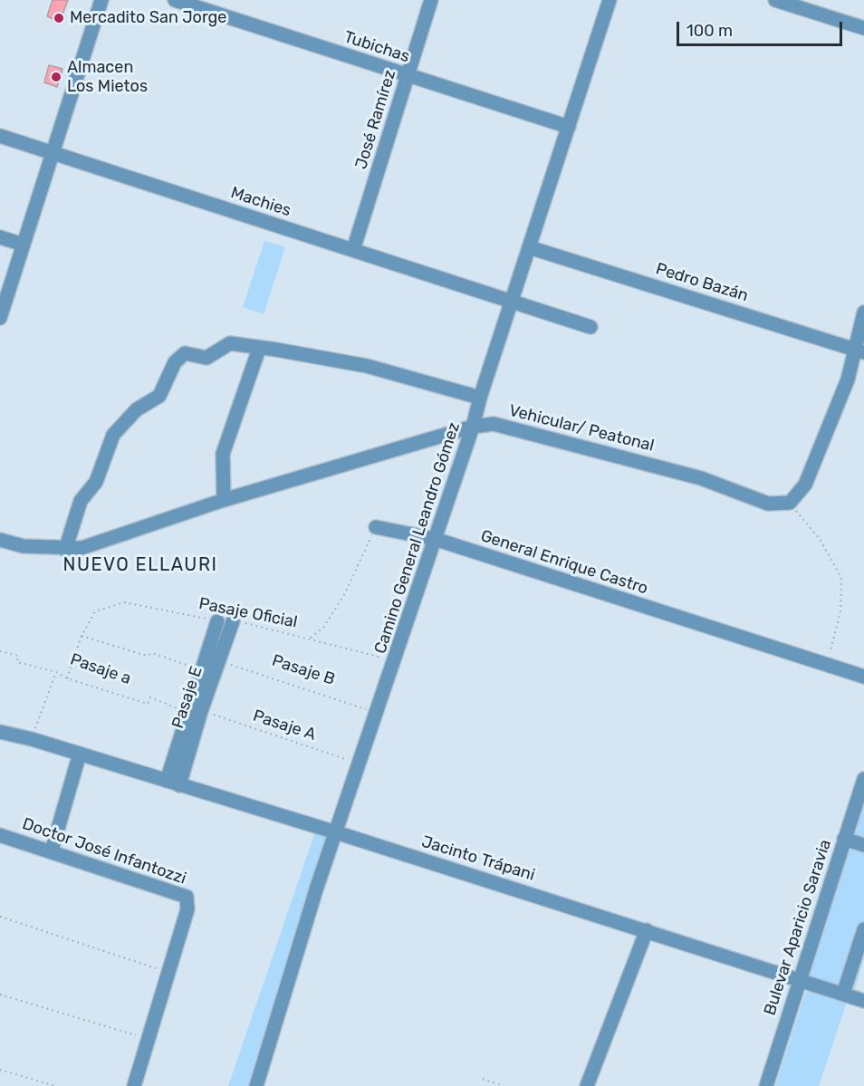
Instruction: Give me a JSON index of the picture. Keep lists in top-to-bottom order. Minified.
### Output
{"streets":{"street":["Tubichas","José Ramírez","Machies","Pedro Bazán","Vehicular/ Peatonal","Camino General Leandro Gómez","General Enrique Castro","Pasaje E","Doctor José Infantozzi","Jacinto Trápani","Bulevar Aparicio Saravia"],"path":["Pasaje Oficial","Pasaje a","Pasaje B","Pasaje A"]},"crossings":[["Tubichas","José Ramírez"],["Tubichas","Camino General Leandro Gómez"],["José Ramírez","Machies"],["Machies","Camino General Leandro Gómez"],["Pedro Bazán","Camino General Leandro Gómez"],["Vehicular/ Peatonal","Camino General Leandro Gómez"],["Camino General Leandro Gómez","General Enrique Castro"],["Camino General Leandro Gómez","Pasaje Oficial"],["Camino General Leandro Gómez","Pasaje B"],["Camino General Leandro Gómez","Pasaje A"],["Camino General Leandro Gómez","Jacinto Trápani"],["Pasaje Oficial","Pasaje E"],["Pasaje a","Pasaje E"],["Pasaje a","Pasaje A"],["Pasaje B","Pasaje E"],["Pasaje E","Pasaje A"],["Pasaje E","Jacinto Trápani"],["Jacinto Trápani","Bulevar Aparicio Saravia"]],"districts":["NUEVO ELLAURI"],"places":["Mercadito San Jorge","Almacen Los Mietos"],"scale_bar":"100 m"}
